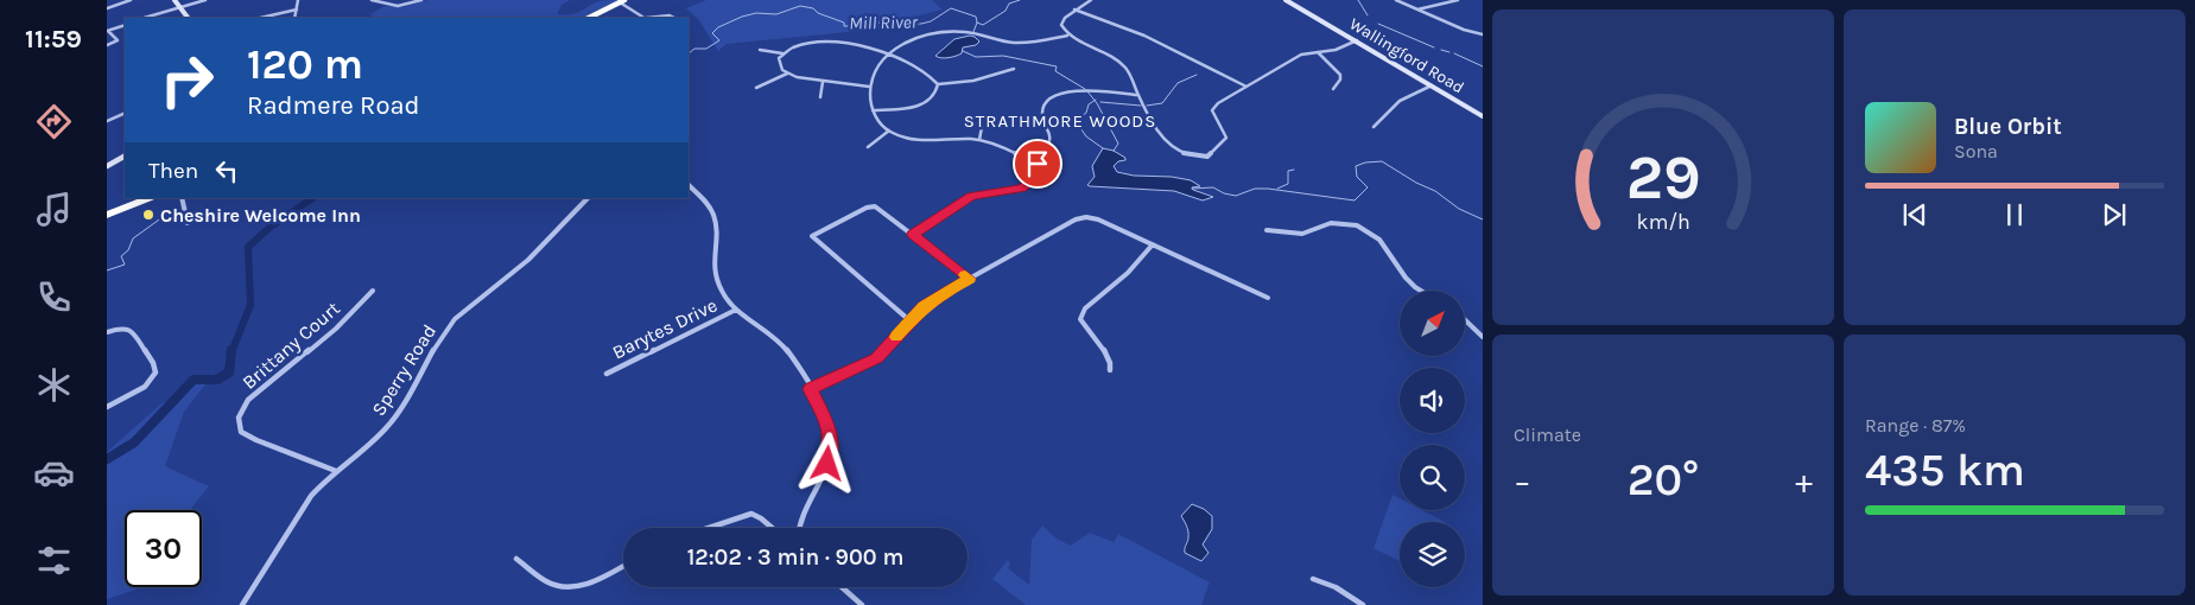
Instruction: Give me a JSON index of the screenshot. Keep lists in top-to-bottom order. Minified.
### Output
{"streets":{"street":["Wallingford Road","Barytes Drive","Brittany Court","Sperry Road"]},"crossings":[["Brittany Court","Sperry Road"]],"districts":["STRATHMORE WOODS"],"water":["Mill River"],"places":["Cheshire Welcome Inn"],"north":"top right","page":{"tabs":"11:59","turn":["120 m","Radmere Road"],"song":["Blue Orbit","Sona"],"then":"Then","tile":["Climate",["Range · 87%","435 km"]],"heat":["−","20°","+"],"limit":"30","trip":"12:02 · 3 min · 900 m","gauge":["29","km/h"]}}
